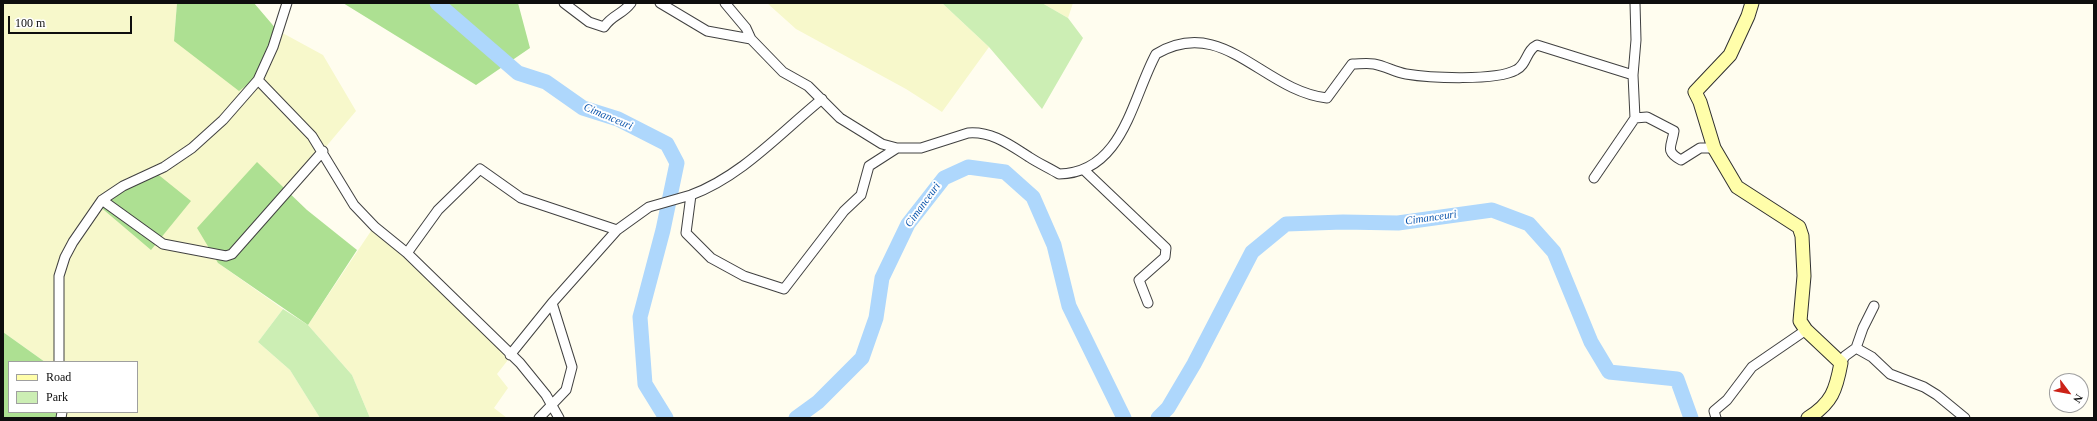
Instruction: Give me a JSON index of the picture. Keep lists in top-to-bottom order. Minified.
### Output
{"water":["Cimanceuri"],"legend":["Road","Park"],"scale_bar":"100 m","north":"bottom right"}
